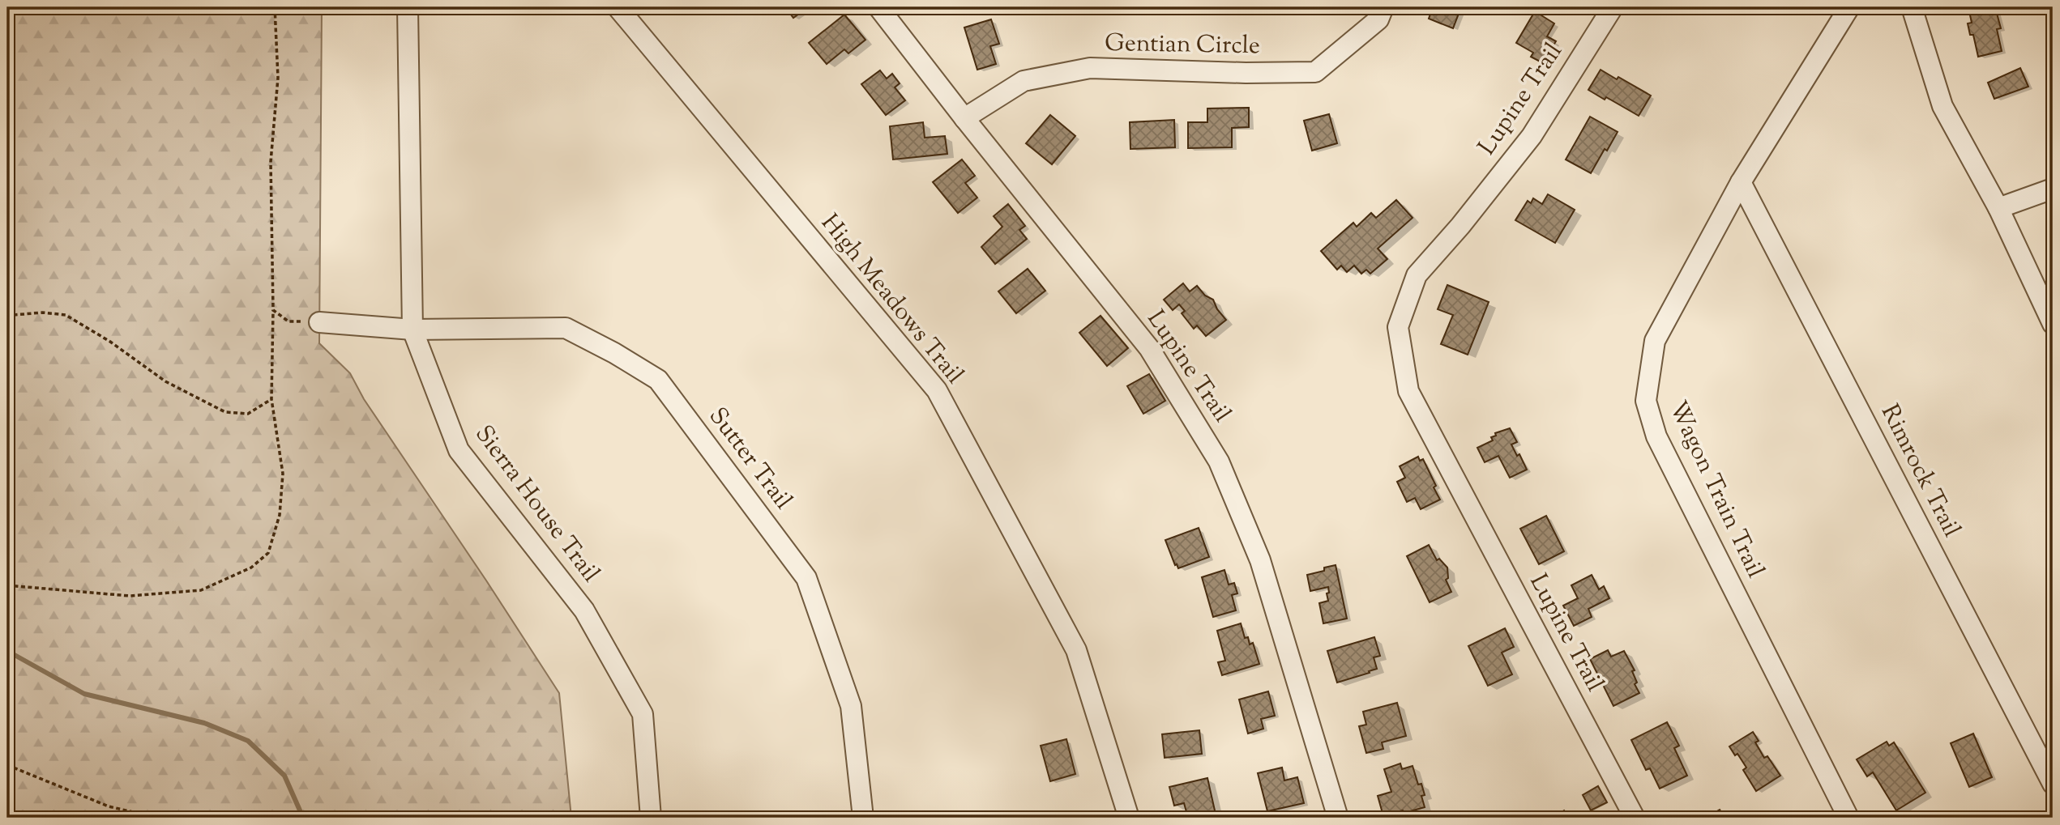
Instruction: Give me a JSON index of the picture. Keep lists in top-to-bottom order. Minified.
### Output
{"streets":{"street":["Gentian Circle","Lupine Trail","High Meadows Trail","Sutter Trail","Rimrock Trail","Wagon Train Trail","Sierra House Trail"]},"crossings":[["Gentian Circle","Lupine Trail"],["Sutter Trail","Sierra House Trail"],["Rimrock Trail","Wagon Train Trail"]]}
